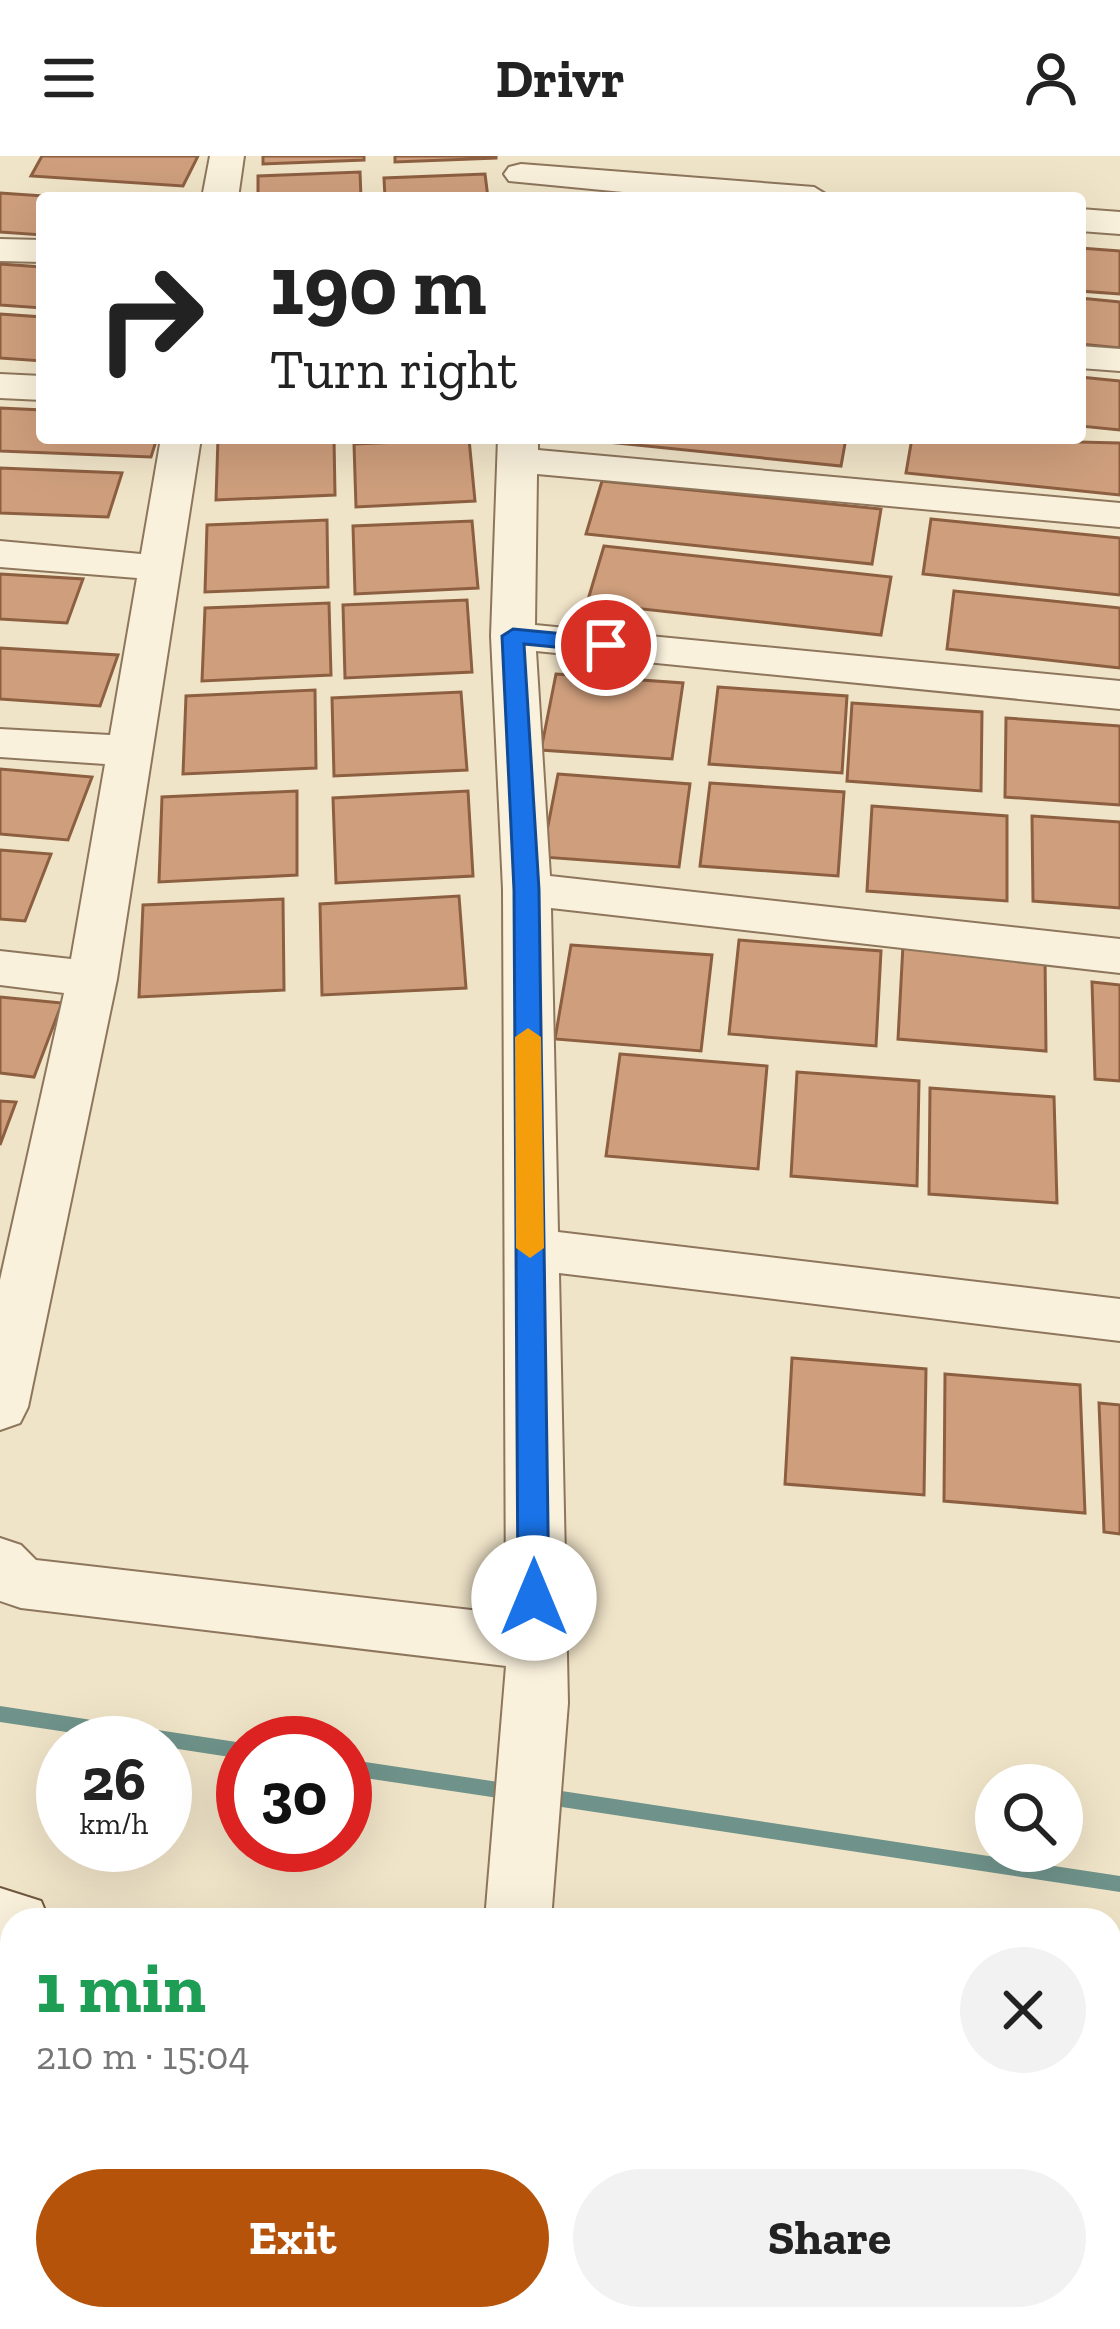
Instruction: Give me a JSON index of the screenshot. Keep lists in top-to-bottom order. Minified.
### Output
{"page":{"header":"Drivr","turn":["190 m","Turn right"],"speed":"26 km/h","limit":"30","heading":["1 min","210 m · 15:04"],"buttons":["Exit","Share"]}}
